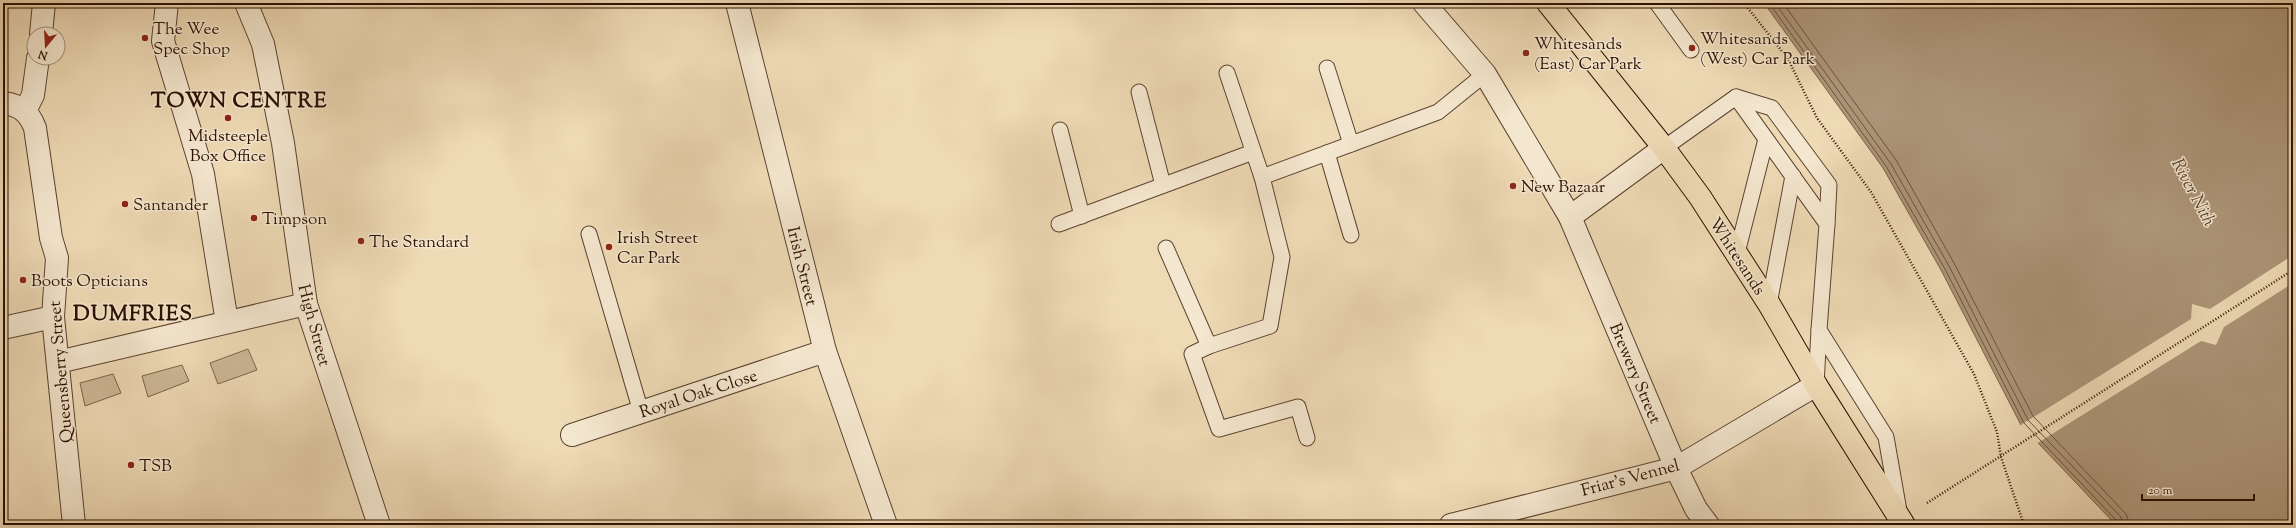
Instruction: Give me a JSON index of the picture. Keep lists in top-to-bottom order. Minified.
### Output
{"streets":{"main road":["Whitesands"],"street":["Irish Street","High Street","Queensberry Street","Brewery Street","Royal Oak Close","Friar's Vennel"]},"crossings":[["Whitesands","Friar's Vennel"],["Irish Street","Royal Oak Close"],["Brewery Street","Friar's Vennel"]],"districts":["TOWN CENTRE","DUMFRIES"],"water":["River Nith"],"places":["The Wee Spec Shop","Whitesands (West) Car Park","Whitesands (East) Car Park","Midsteeple Box Office","New Bazaar","Santander","Timpson","The Standard","Irish Street Car Park","Boots Opticians","TSB"],"scale_bar":"20 m","north":"bottom"}
